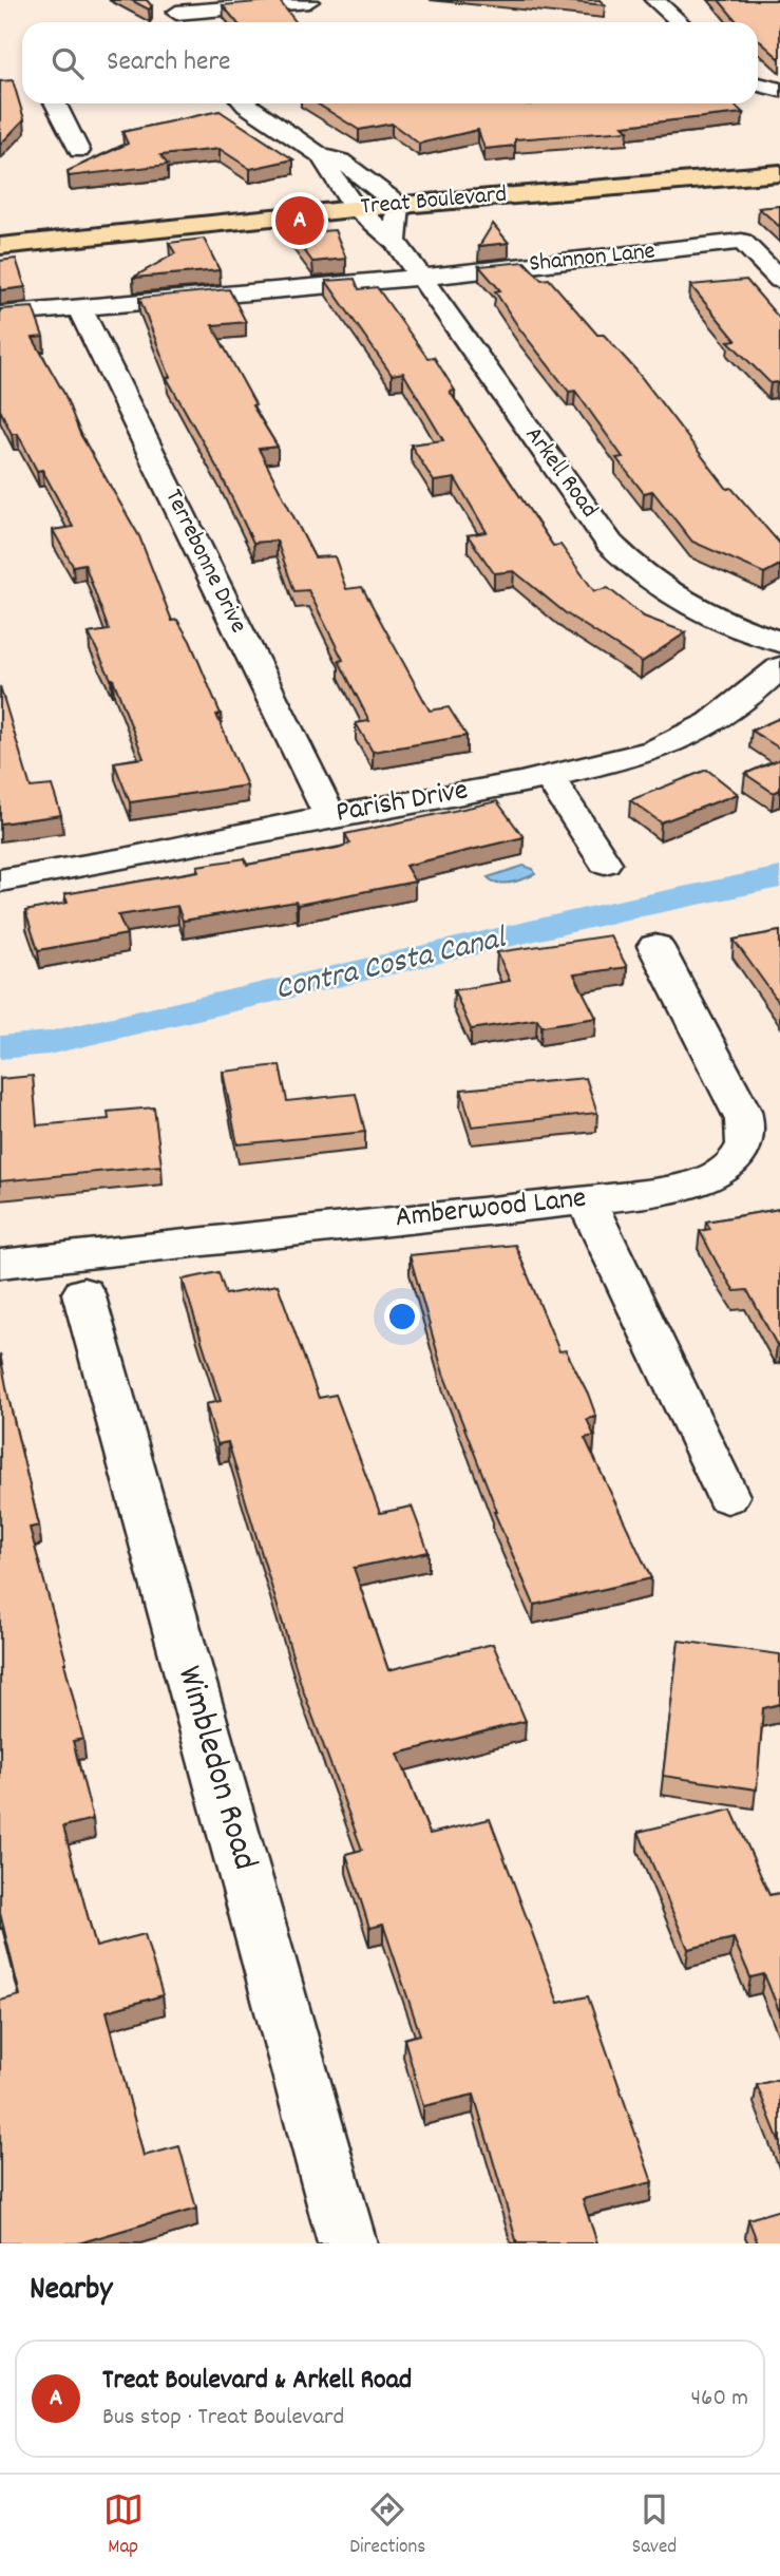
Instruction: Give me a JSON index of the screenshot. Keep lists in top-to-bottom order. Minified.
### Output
{"streets":{"main road":["Treat Boulevard"],"street":["Shannon Lane","Arkell Road","Terrebonne Drive","Parish Drive","Amberwood Lane","Wimbledon Road"]},"crossings":[["Treat Boulevard","Arkell Road"],["Shannon Lane","Arkell Road"],["Shannon Lane","Terrebonne Drive"],["Terrebonne Drive","Parish Drive"]],"water":["Contra Costa Canal"],"page":{"search":"Search here","pins":"A","heading":"Nearby","list":[{"mark":"A","name":"Treat Boulevard & Arkell Road","note":"Bus stop · Treat Boulevard","value":"460 m"}],"nav":["Map","Directions","Saved"]}}
